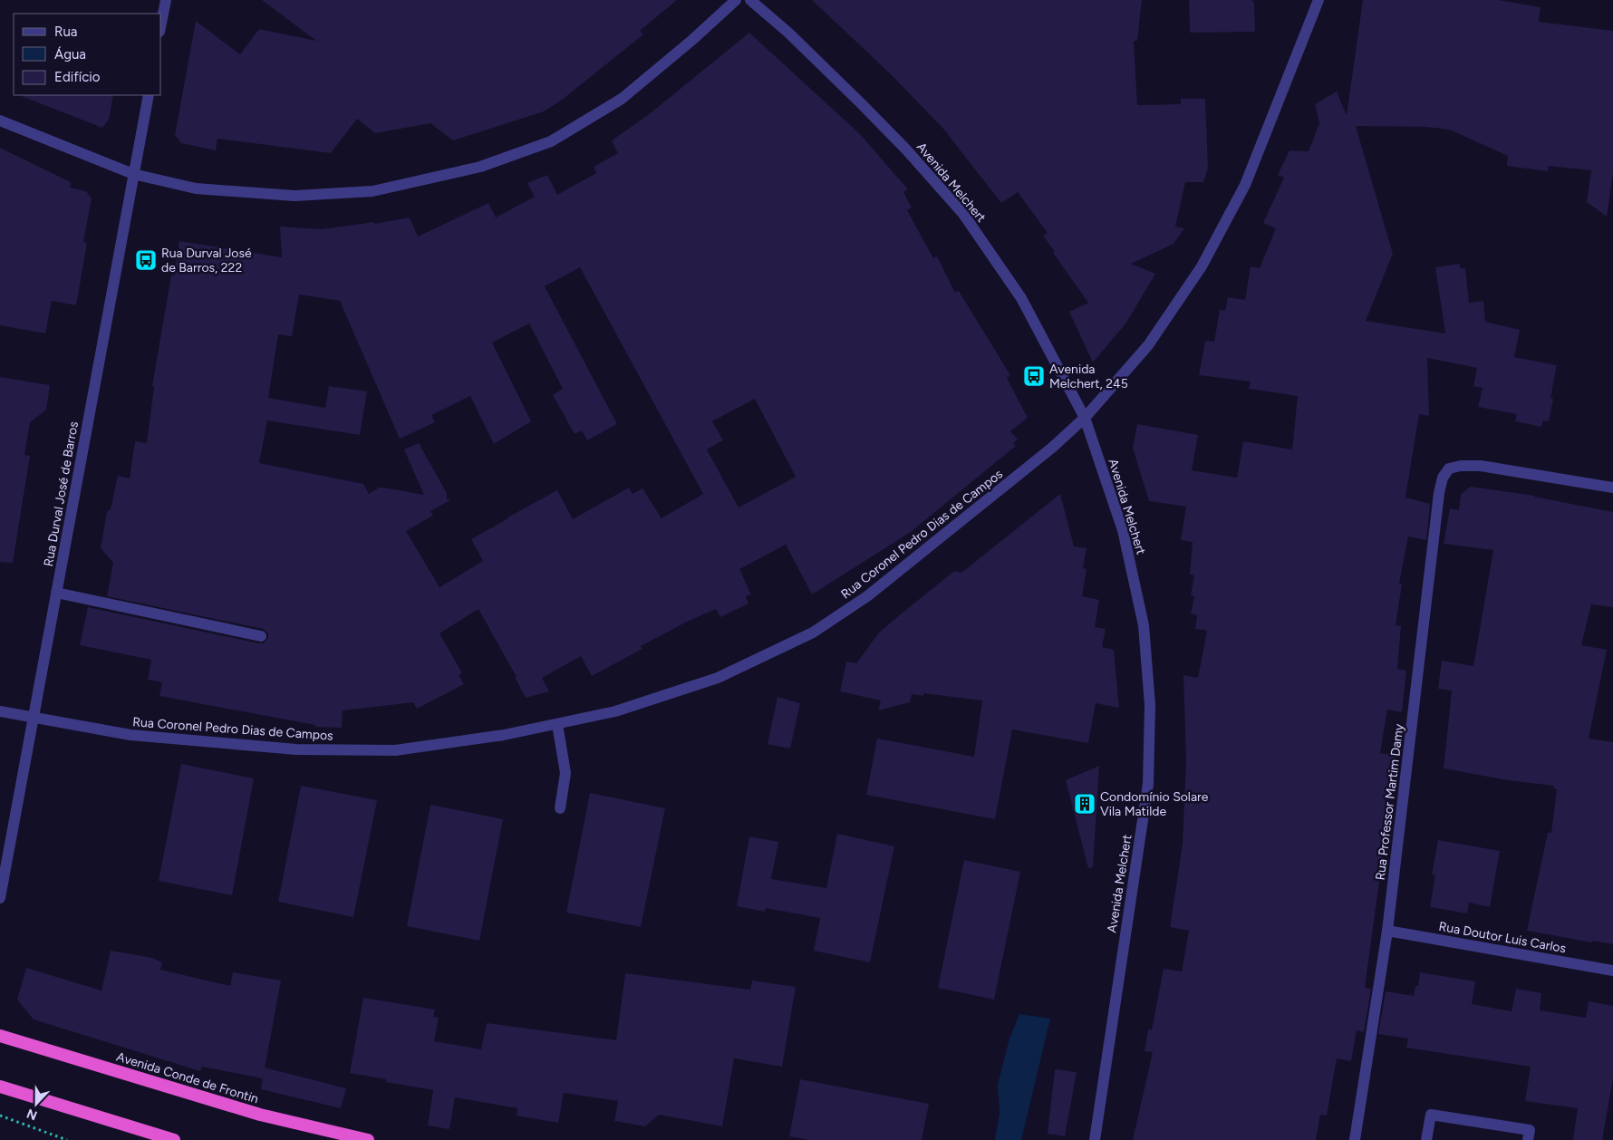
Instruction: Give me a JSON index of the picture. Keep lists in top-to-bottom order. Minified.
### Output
{"streets":{"highway":["Avenida Conde de Frontin"],"street":["Avenida Melchert","Rua Durval José de Barros","Rua Coronel Pedro Dias de Campos","Rua Professor Martim Damy","Rua Doutor Luis Carlos"]},"crossings":[["Avenida Melchert","Rua Coronel Pedro Dias de Campos"],["Rua Durval José de Barros","Rua Coronel Pedro Dias de Campos"],["Rua Professor Martim Damy","Rua Doutor Luis Carlos"]],"places":{"bus stop":["Rua Durval José de Barros, 222","Avenida Melchert, 245"],"building":["Condomínio Solare Vila Matilde"]},"legend":["Rua","Água","Edifício"],"north":"bottom"}
